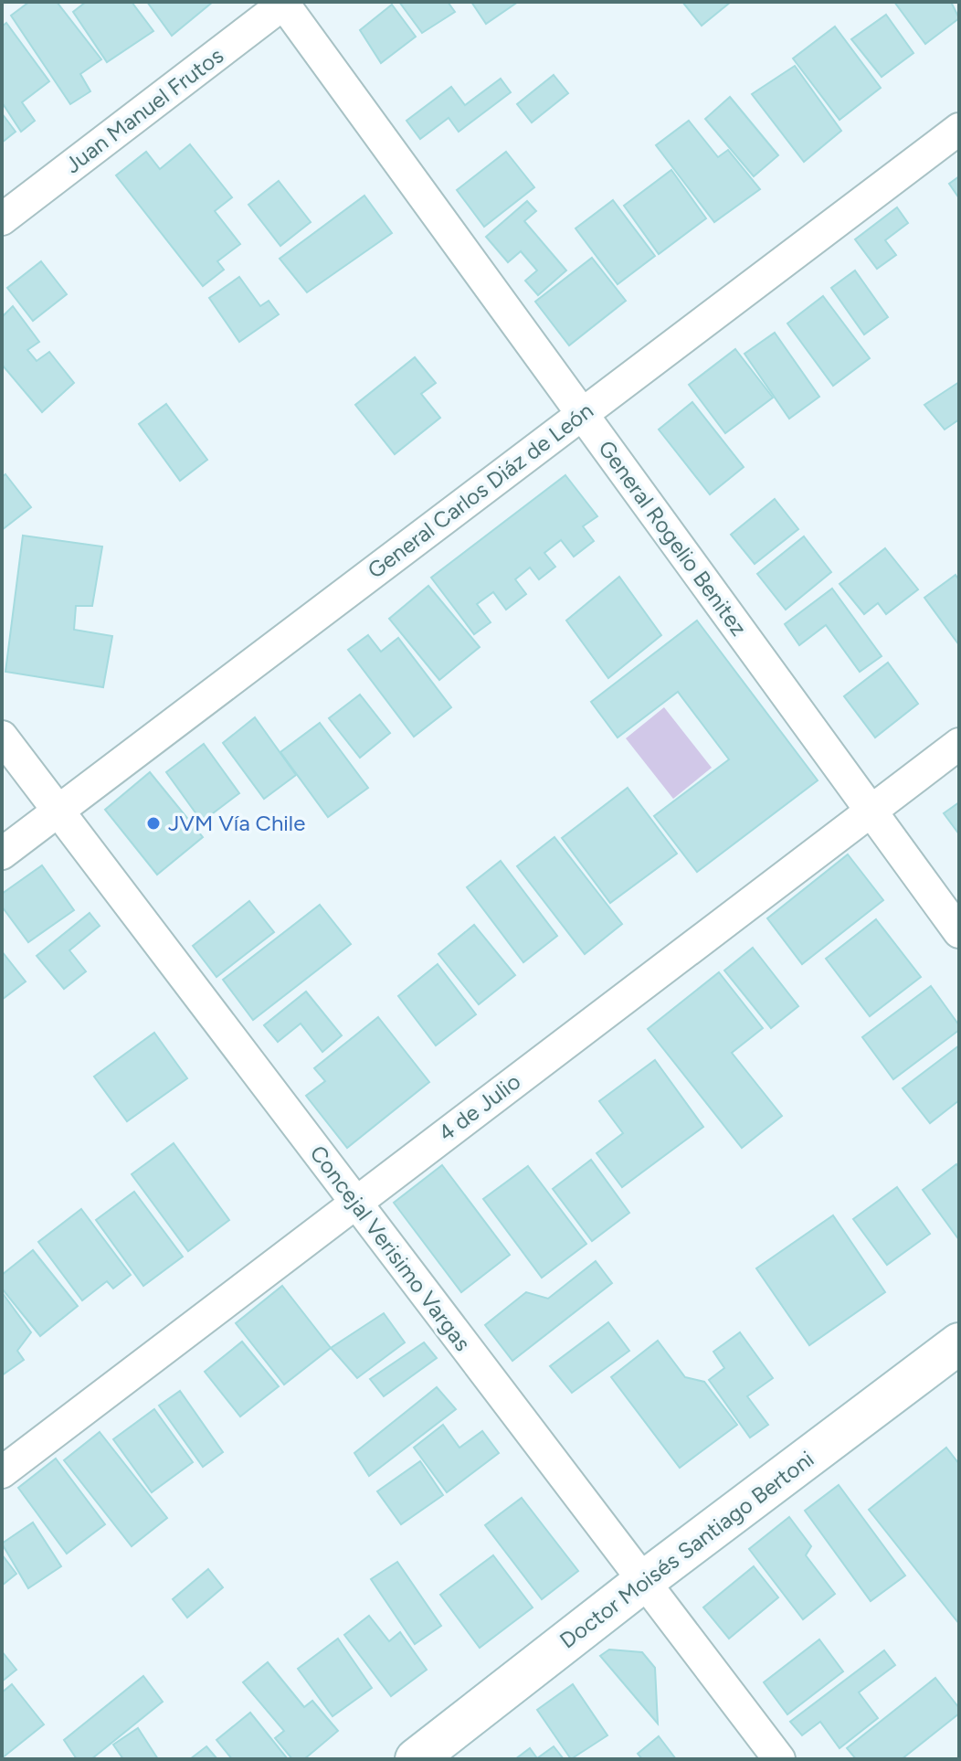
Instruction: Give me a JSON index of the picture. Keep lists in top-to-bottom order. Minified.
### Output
{"streets":{"street":["Juan Manuel Frutos","General Carlos Diáz de León","General Rogelio Benitez","4 de Julio","Concejal Verisimo Vargas","Doctor Moisés Santiago Bertoni"]},"crossings":[["Juan Manuel Frutos","General Rogelio Benitez"],["General Carlos Diáz de León","General Rogelio Benitez"],["General Carlos Diáz de León","Concejal Verisimo Vargas"],["General Rogelio Benitez","4 de Julio"],["4 de Julio","Concejal Verisimo Vargas"],["Concejal Verisimo Vargas","Doctor Moisés Santiago Bertoni"]],"places":["JVM Vía Chile"]}
